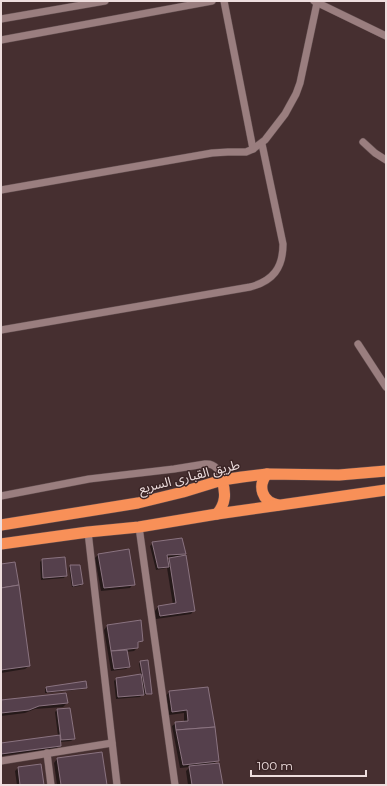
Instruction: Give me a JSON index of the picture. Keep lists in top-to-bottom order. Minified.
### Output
{"streets":{"highway":["طريق القبارى السريع"]},"scale_bar":"100 m"}
